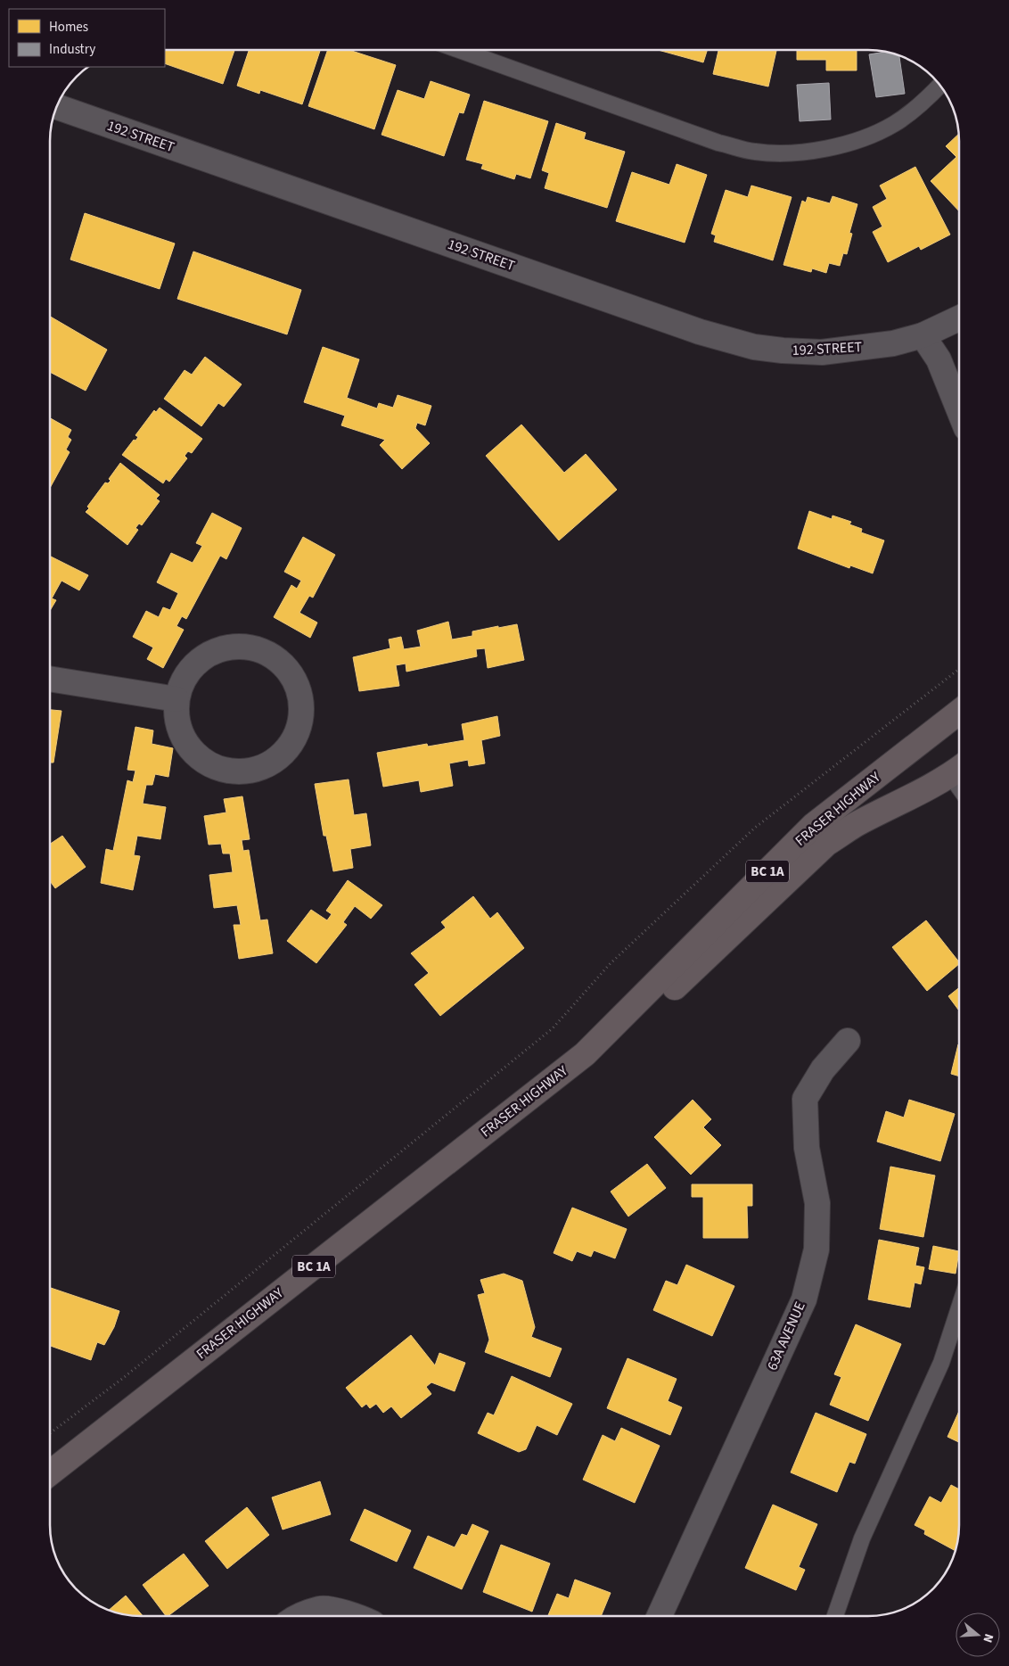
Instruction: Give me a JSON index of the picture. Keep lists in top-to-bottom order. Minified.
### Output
{"streets":{"main road":["FRASER HIGHWAY","BC 1A"],"street":["192 STREET","63A AVENUE"]},"legend":["Homes","Industry"],"north":"right"}
